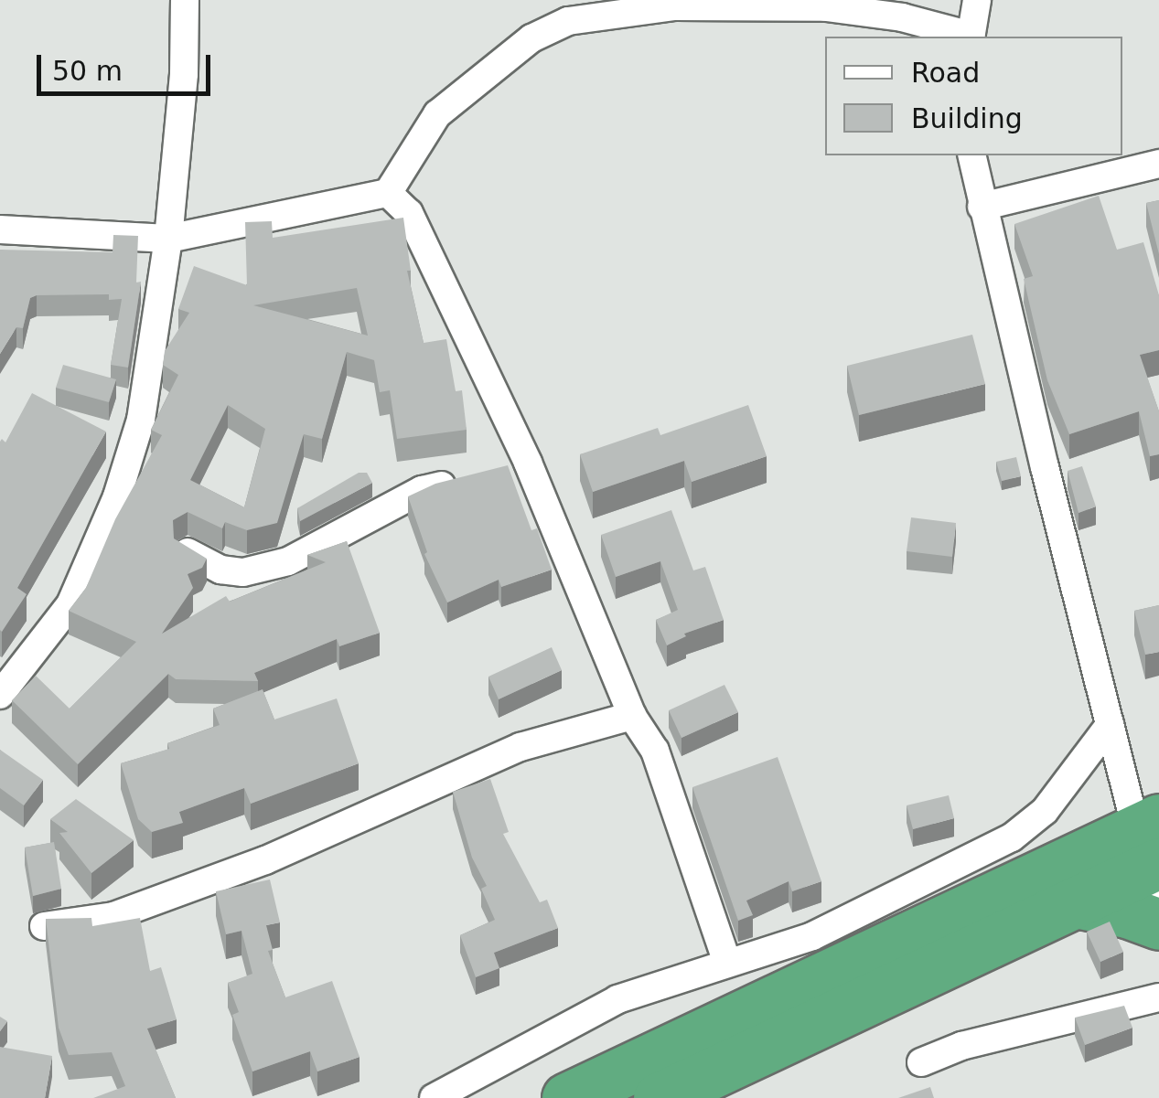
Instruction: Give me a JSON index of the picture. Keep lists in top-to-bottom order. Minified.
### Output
{"legend":["Road","Building"],"scale_bar":"50 m"}
